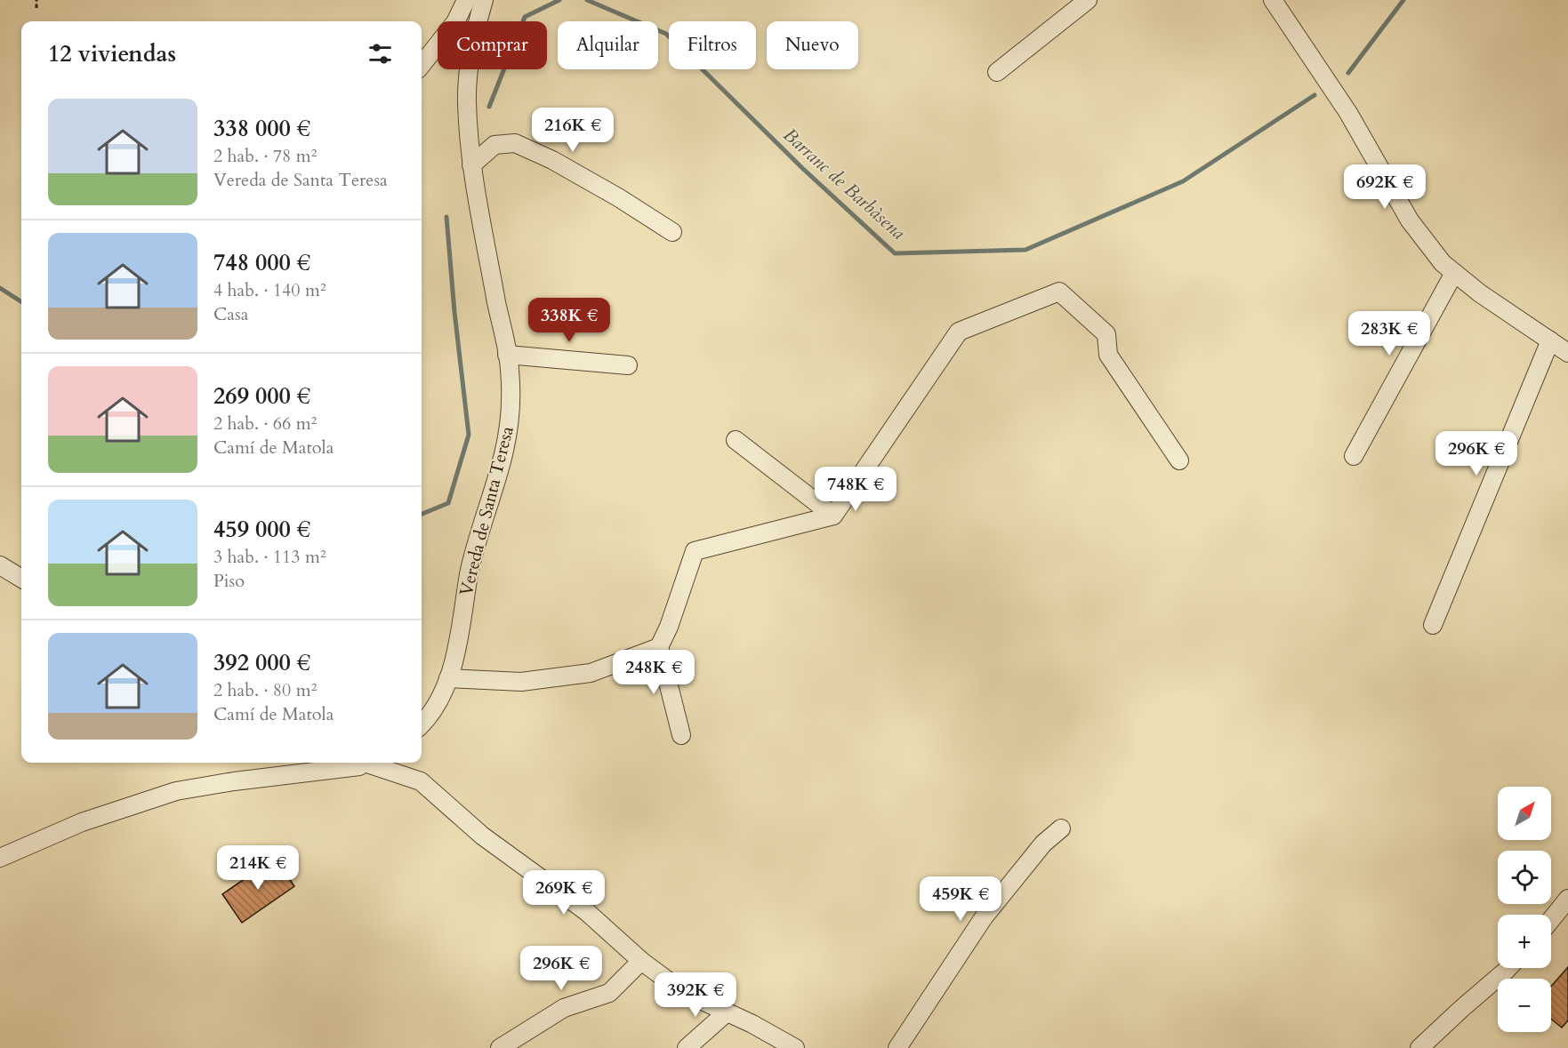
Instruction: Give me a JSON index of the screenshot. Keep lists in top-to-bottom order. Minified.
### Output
{"streets":{"street":["Vereda de Santa Teresa"]},"water":["Barranc de Barbàsena"],"north":"top right","page":{"chip":["Comprar","Alquilar","Filtros","Nuevo"],"heading":"12 viviendas","list":[{"name":"338 000 €","note":"2 hab. · 78 m² · Vereda de Santa Teresa"},{"name":"748 000 €","note":"4 hab. · 140 m² · Casa"},{"name":"269 000 €","note":"2 hab. · 66 m² · Camí de Matola"},{"name":"459 000 €","note":"3 hab. · 113 m² · Piso"},{"name":"392 000 €","note":"2 hab. · 80 m² · Camí de Matola"}],"price":["216K €","692K €","338K €","283K €","296K €","748K €","248K €","214K €","269K €","459K €","296K €","392K €"],"map_buttons":["+","−"]}}
